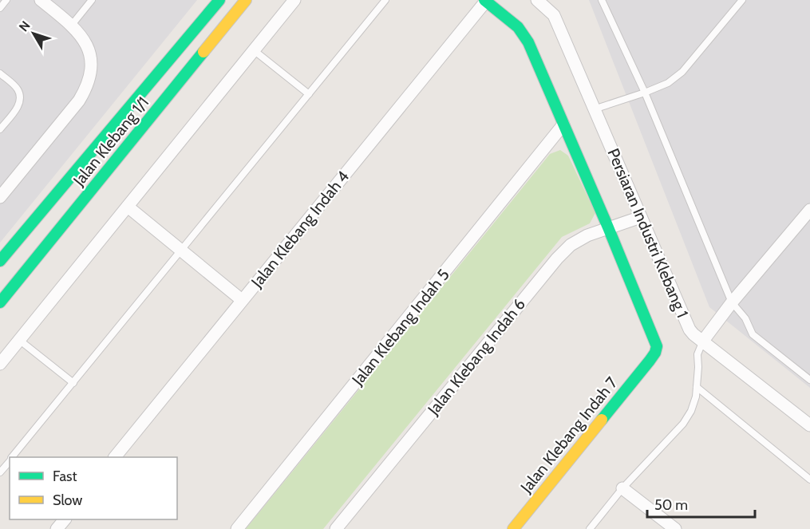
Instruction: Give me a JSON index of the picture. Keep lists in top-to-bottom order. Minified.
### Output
{"streets":{"street":["Jalan Klebang 1/1","Jalan Klebang Indah 4","Persiaran Industri Klebang 1","Jalan Klebang Indah 5","Jalan Klebang Indah 6","Jalan Klebang Indah 7"]},"crossings":[["Persiaran Industri Klebang 1","Jalan Klebang Indah 6"],["Jalan Klebang Indah 6","Jalan Klebang Indah 7"]],"legend":["Fast","Slow"],"scale_bar":"50 m","north":"top left"}
